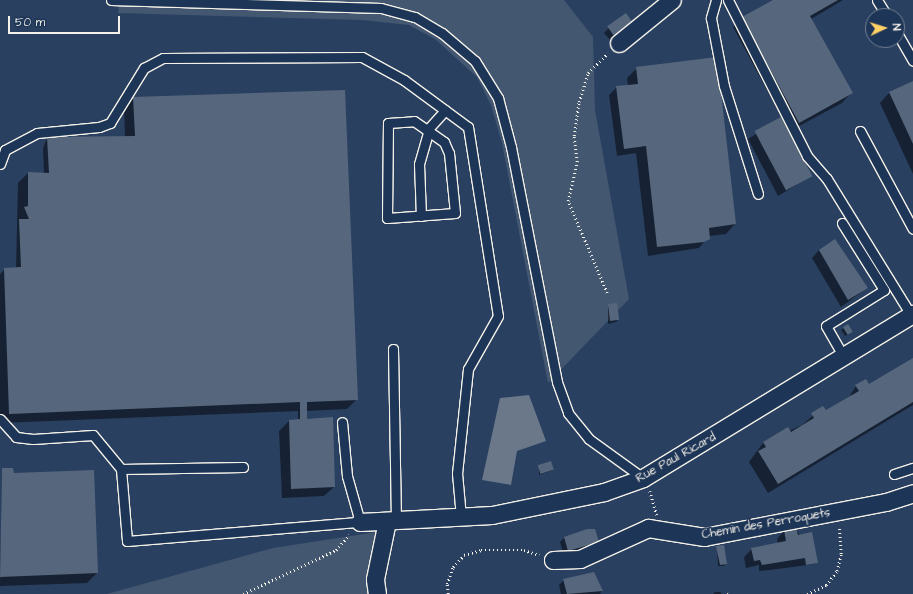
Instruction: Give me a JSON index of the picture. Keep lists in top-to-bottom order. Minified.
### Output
{"streets":{"street":["Rue Paul Ricard","Chemin des Perroquets"]},"scale_bar":"50 m","north":"right"}
